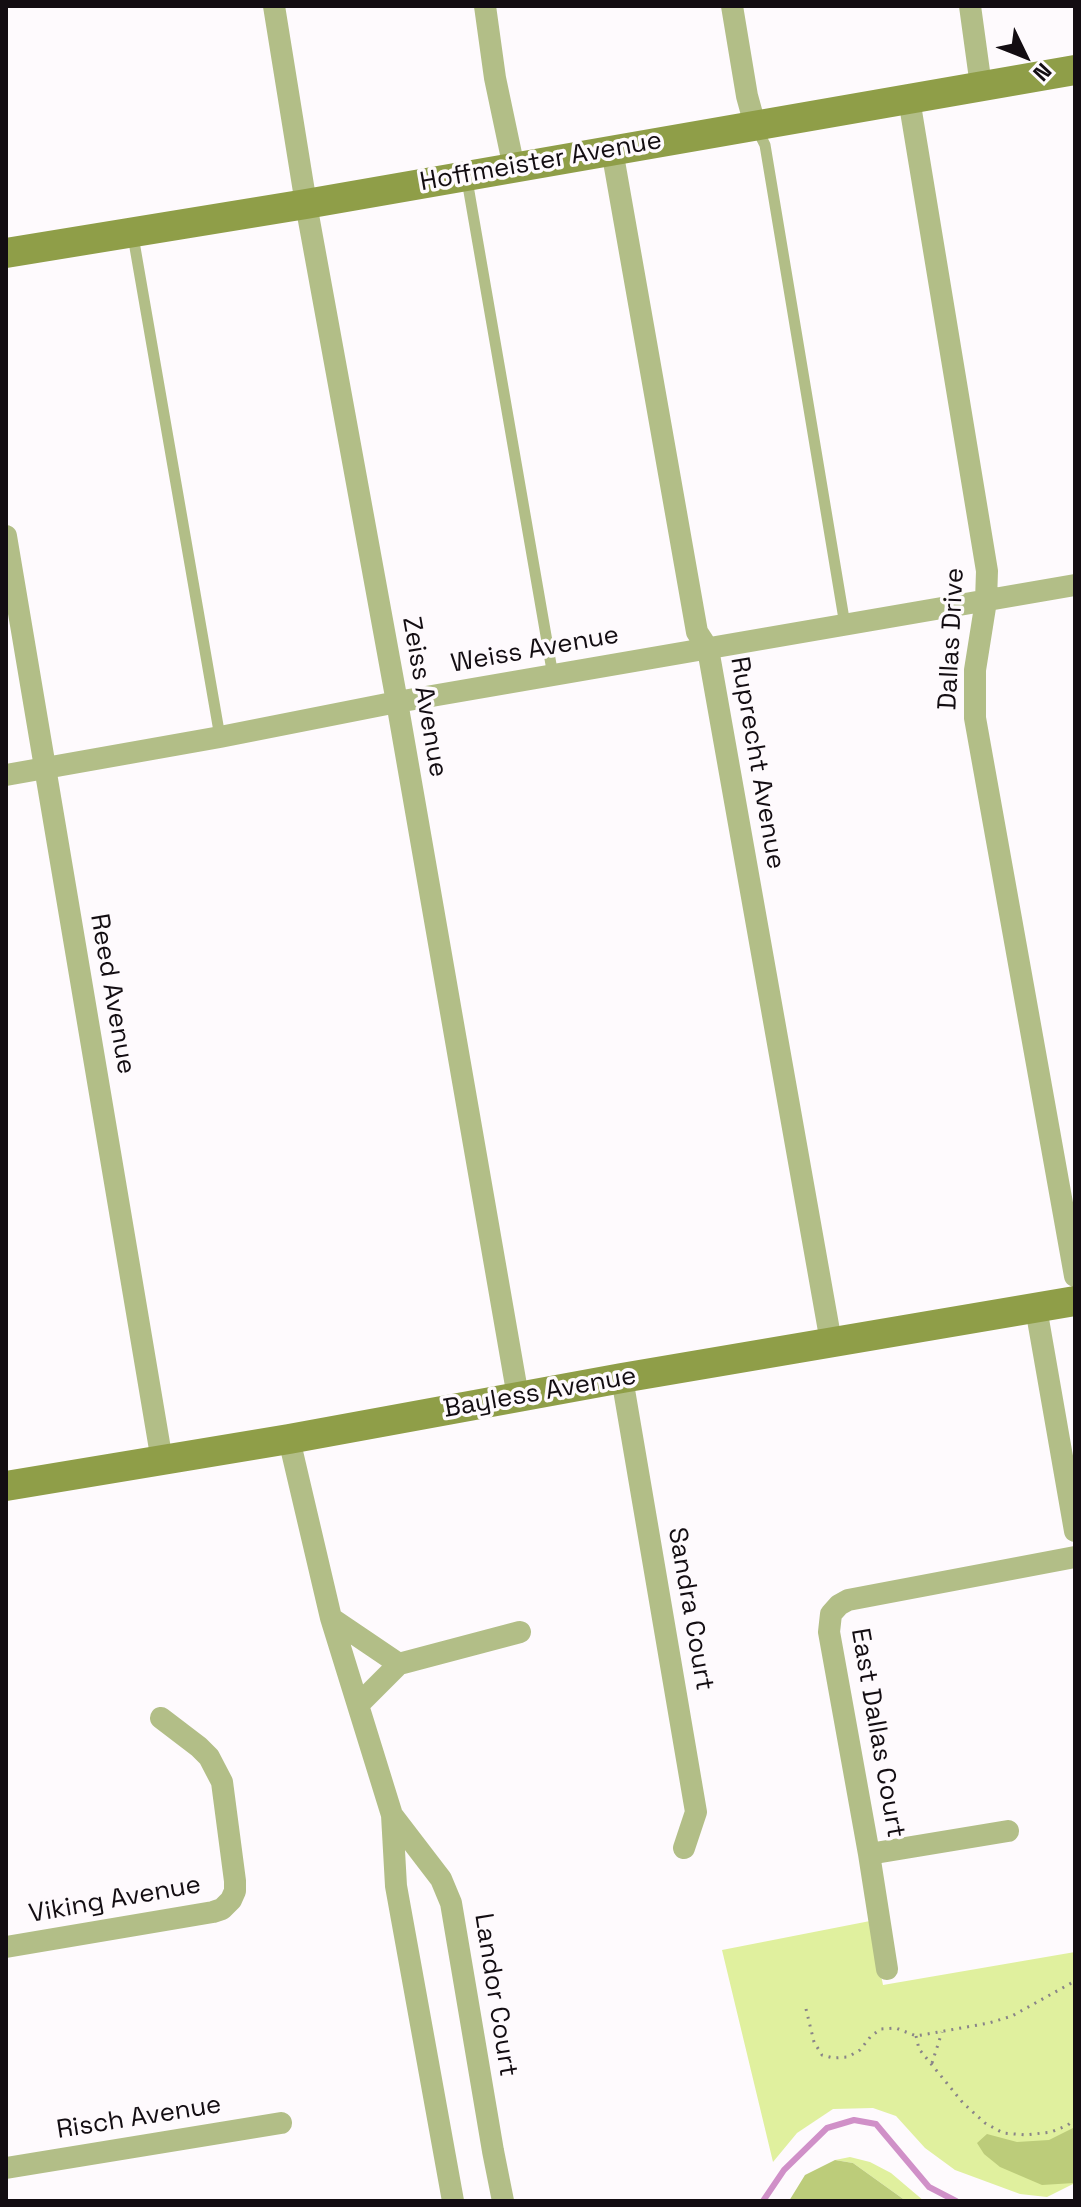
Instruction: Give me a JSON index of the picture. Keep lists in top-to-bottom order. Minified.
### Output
{"streets":{"street":["Hoffmeister Avenue","Dallas Drive","Weiss Avenue","Zeiss Avenue","Ruprecht Avenue","Reed Avenue","Bayless Avenue","Sandra Court","East Dallas Court","Viking Avenue","Landor Court","Risch Avenue"]},"crossings":[["Hoffmeister Avenue","Dallas Drive"],["Hoffmeister Avenue","Zeiss Avenue"],["Hoffmeister Avenue","Ruprecht Avenue"],["Dallas Drive","Weiss Avenue"],["Weiss Avenue","Zeiss Avenue"],["Weiss Avenue","Ruprecht Avenue"],["Weiss Avenue","Reed Avenue"],["Zeiss Avenue","Bayless Avenue"],["Ruprecht Avenue","Bayless Avenue"],["Reed Avenue","Bayless Avenue"],["Bayless Avenue","Sandra Court"],["Bayless Avenue","Landor Court"]],"north":"bottom right"}
